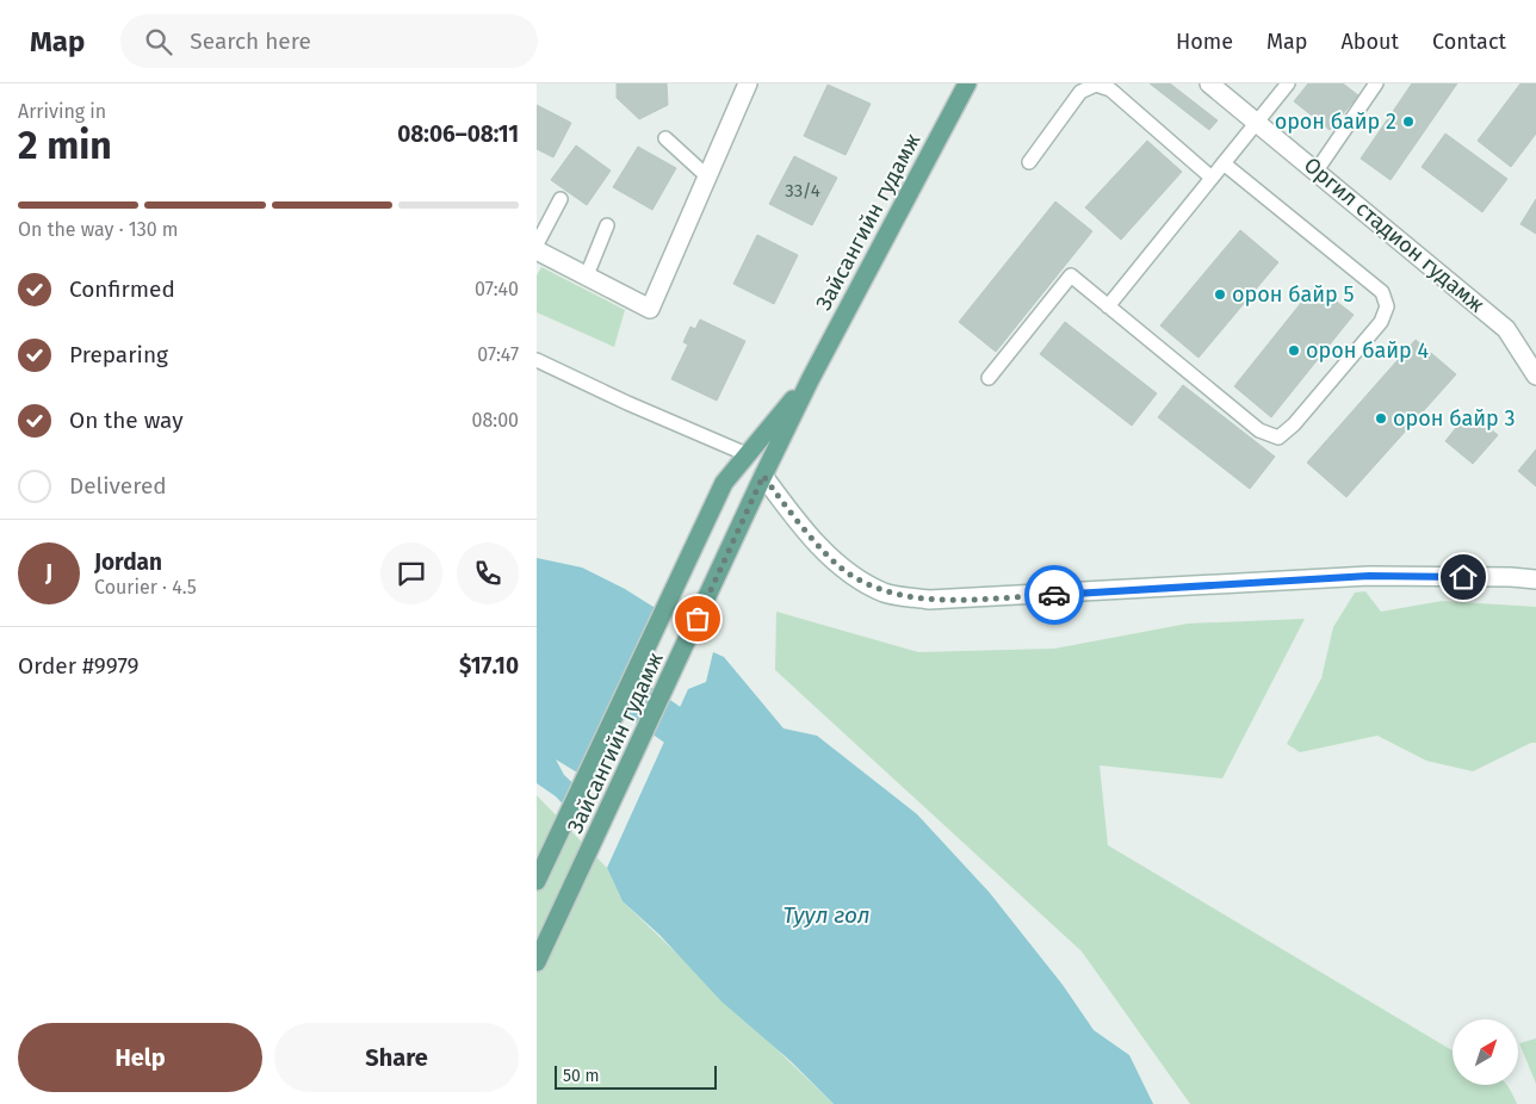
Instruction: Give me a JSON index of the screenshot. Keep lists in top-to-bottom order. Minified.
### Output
{"streets":{"main road":["Зайсангийн гудамж"],"street":["Оргил стадион гудамж"]},"water":["Туул гол"],"places":["орон байр 2","орон байр 5","орон байр 4","орон байр 3"],"house_numbers":["33/4"],"scale_bar":"50 m","north":"top right","page":{"header":"Map","search":"Search here","nav":["Home","Map","About","Contact"],"heading":["2 min","Arriving in","08:06–08:11"],"panel":["Jordan","Courier · 4.5","Order #9979","$17.10"],"bar":"On the way · 130 m","list":[["Confirmed","07:40"],["Preparing","07:47"],["On the way","08:00"],"Delivered"],"round":"J","buttons":["Help","Share"],"scale":"50 m"}}
